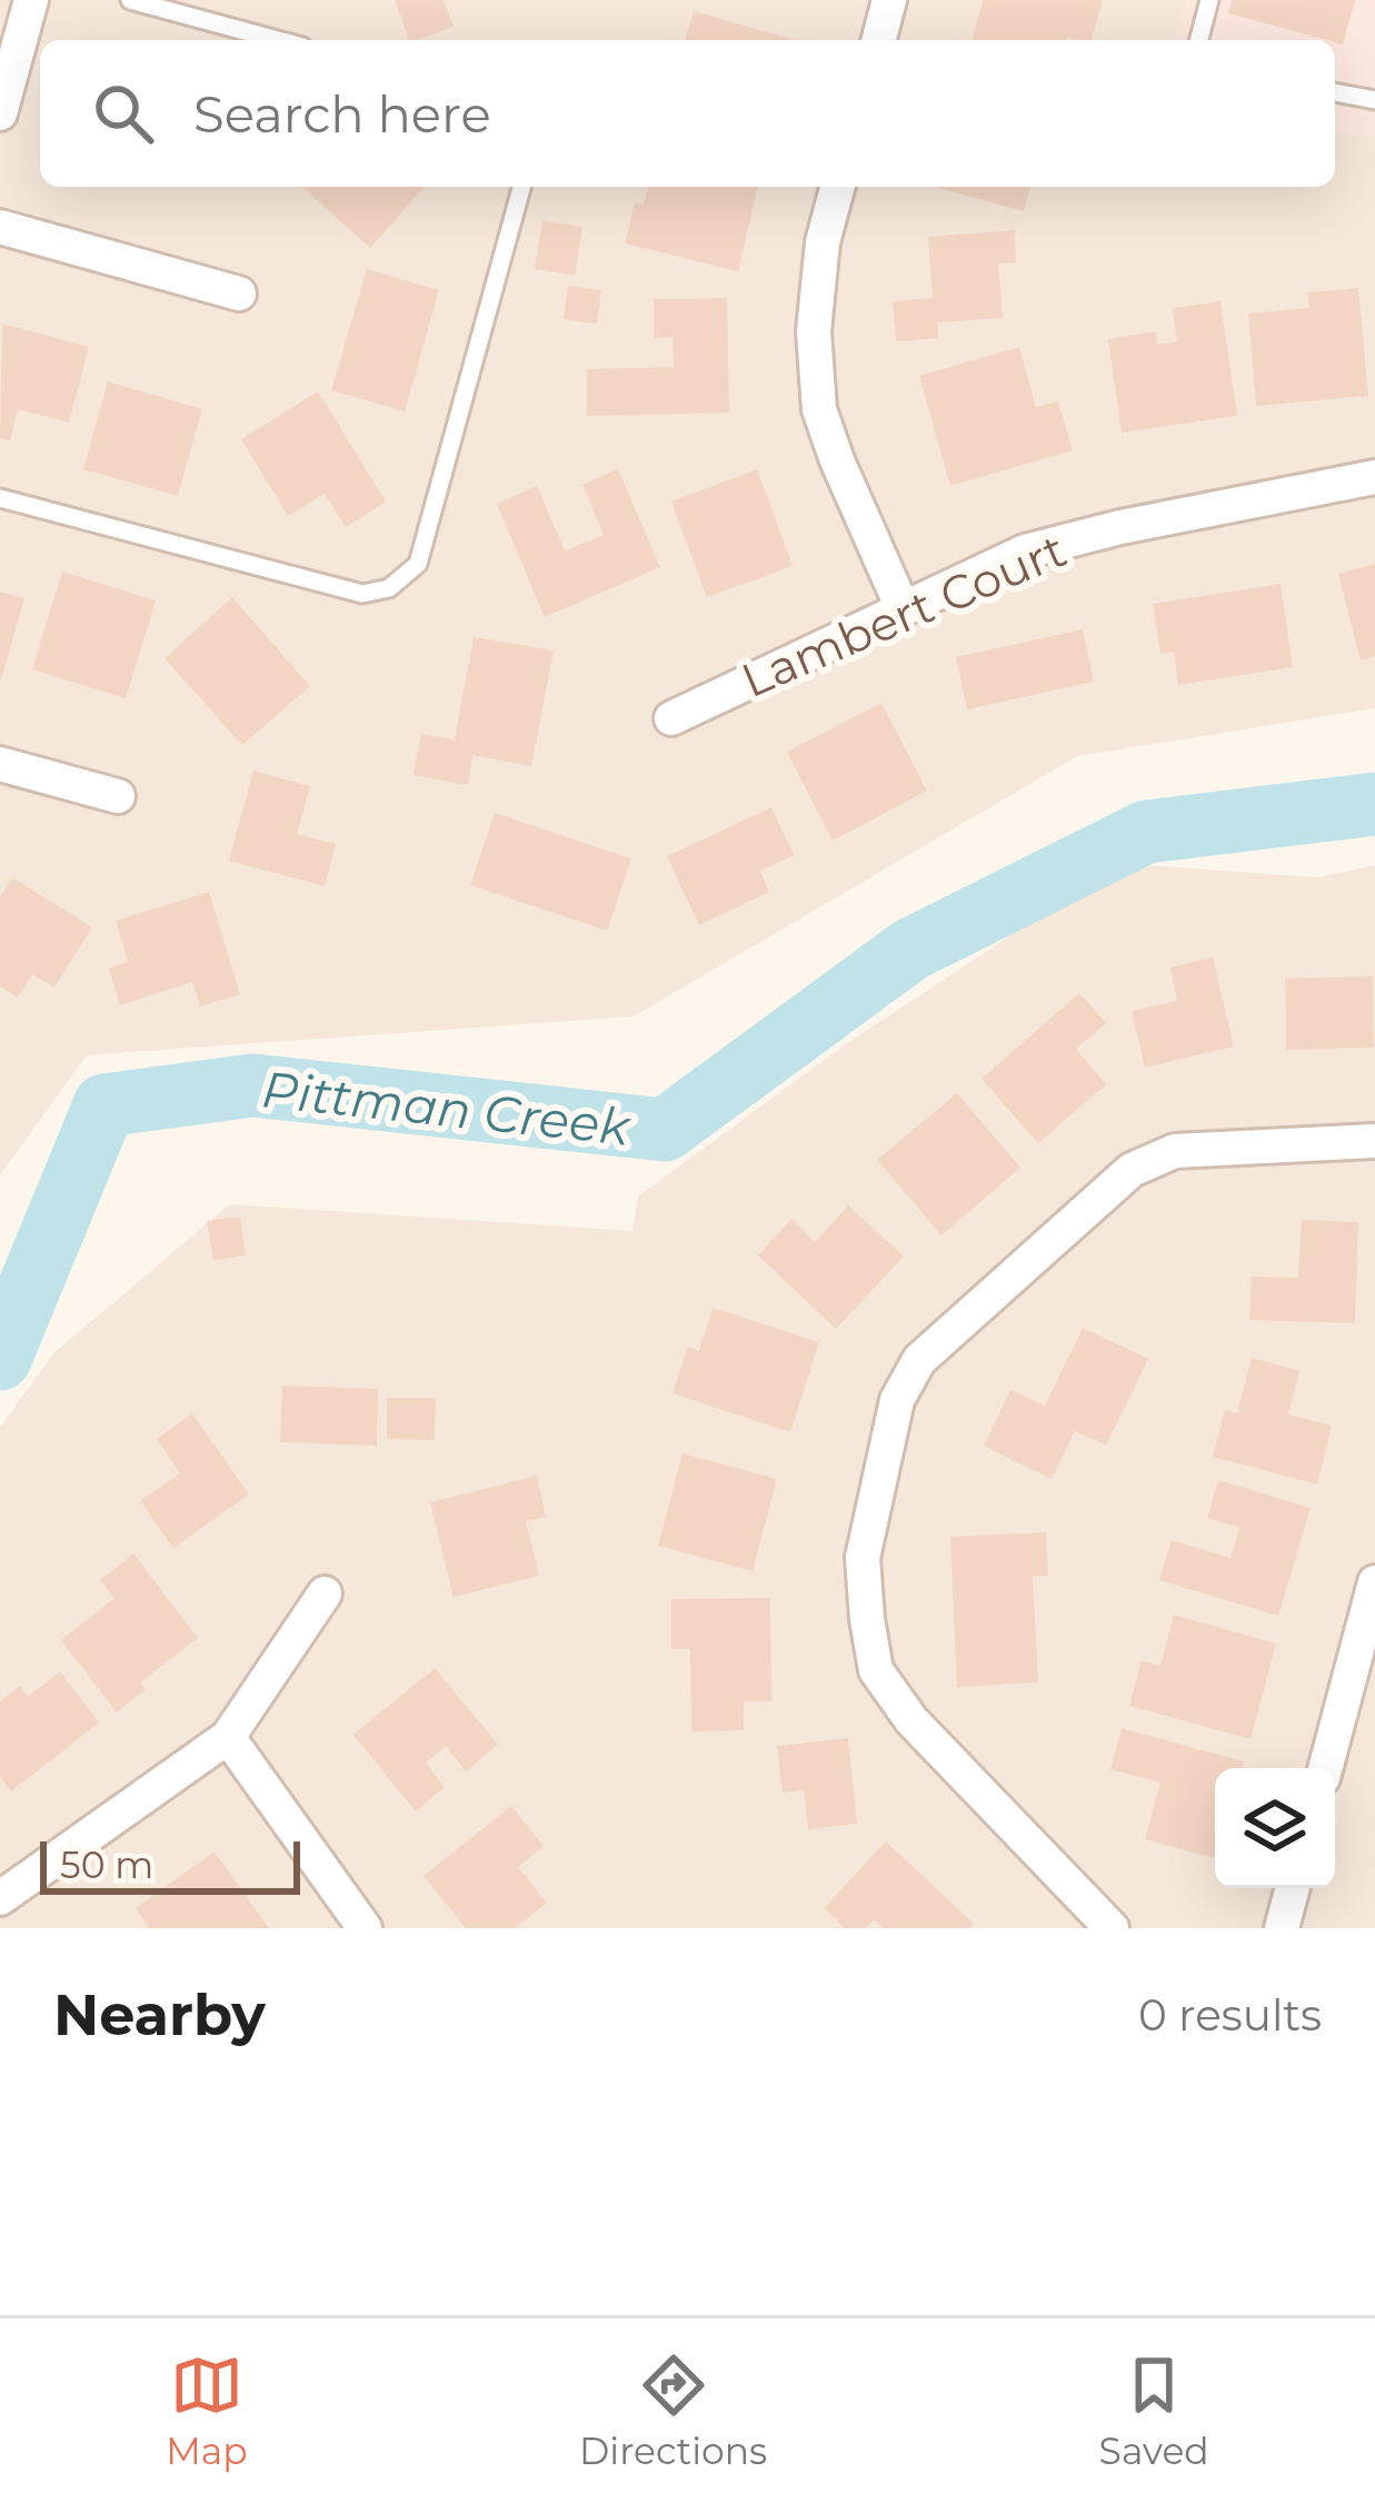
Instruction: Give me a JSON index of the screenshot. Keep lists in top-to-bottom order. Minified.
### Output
{"streets":{"street":["Lambert Court"]},"water":["Pittman Creek"],"scale_bar":"50 m","page":{"search":"Search here","scale":"50 m","heading":["Nearby","0 results"],"nav":["Map","Directions","Saved"]}}
